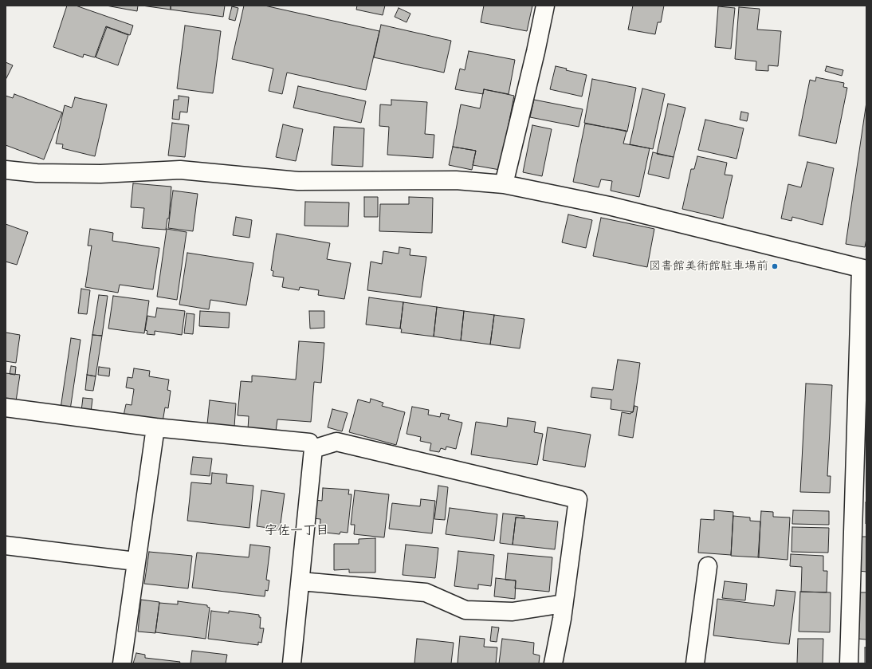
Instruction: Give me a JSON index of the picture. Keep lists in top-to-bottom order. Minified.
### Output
{"districts":["宇佐一丁目"],"places":["図書館美術館駐車場前"]}
